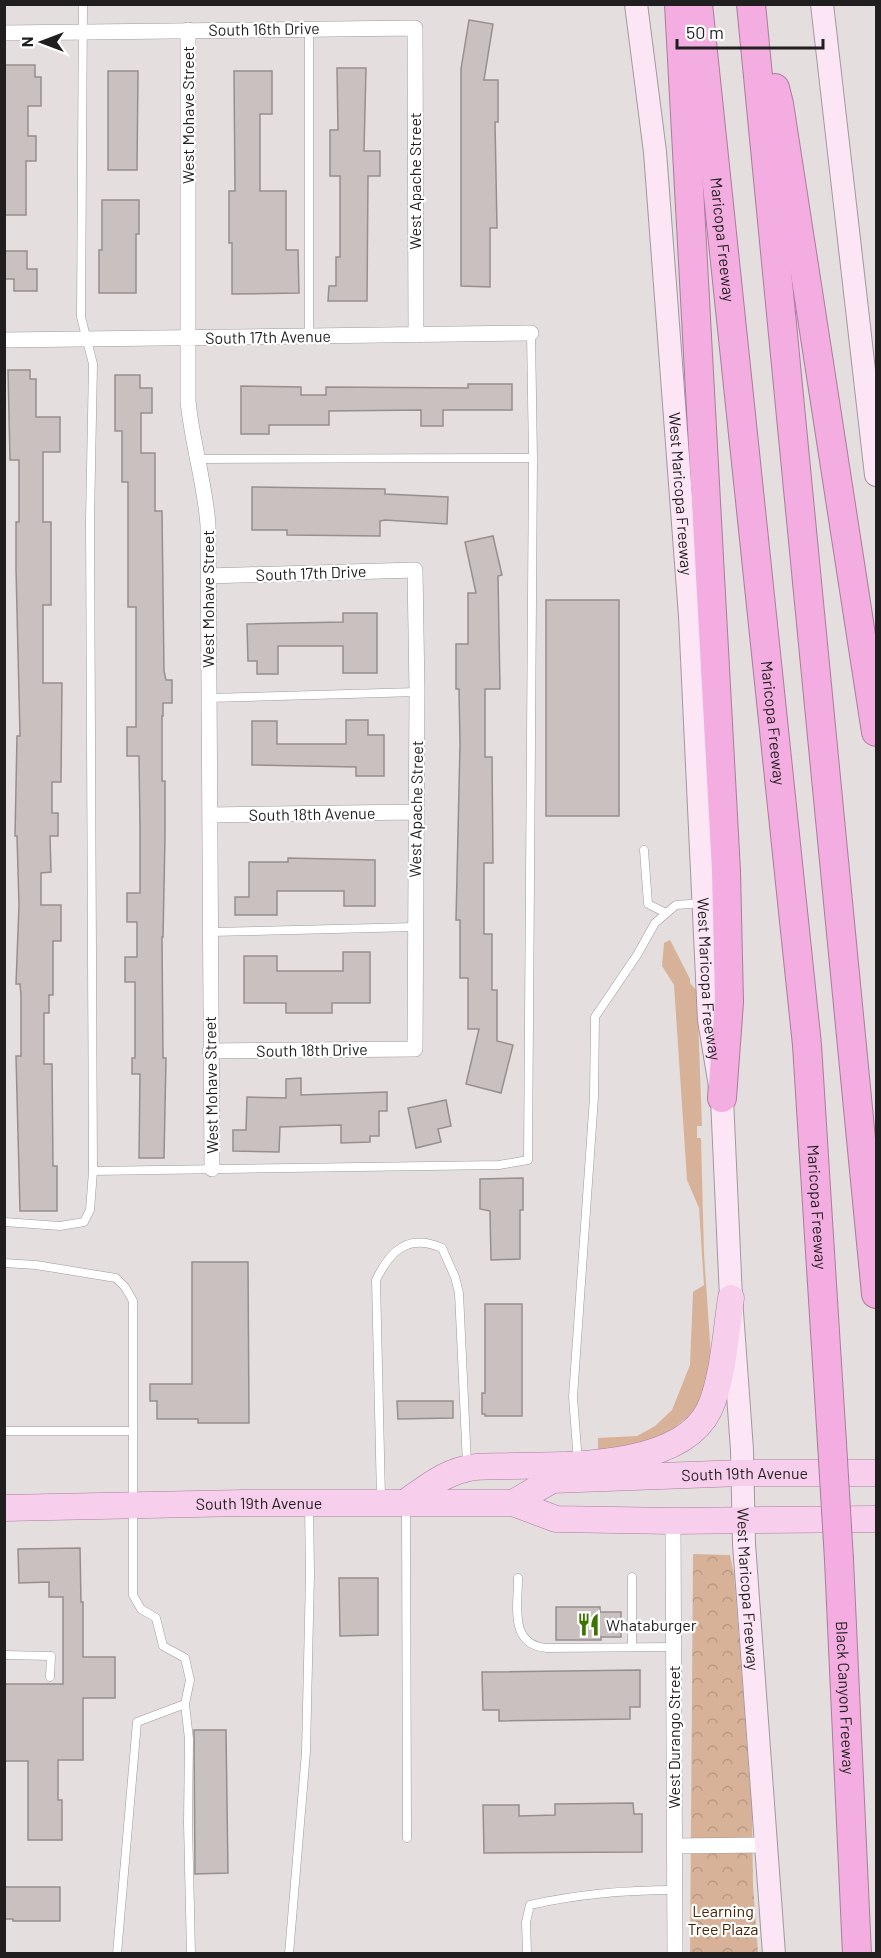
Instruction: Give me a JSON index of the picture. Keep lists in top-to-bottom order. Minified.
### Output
{"streets":{"highway":["Maricopa Freeway","Black Canyon Freeway"],"main road":["West Maricopa Freeway","South 19th Avenue"],"street":["South 16th Drive","West Mohave Street","West Apache Street","South 17th Avenue","South 17th Drive","South 18th Avenue","South 18th Drive","West Durango Street"]},"crossings":[["South 16th Drive","West Mohave Street"],["South 16th Drive","West Apache Street"],["West Mohave Street","South 17th Avenue"],["West Mohave Street","South 17th Drive"],["West Mohave Street","South 18th Avenue"],["West Mohave Street","South 18th Drive"],["West Apache Street","South 17th Avenue"],["West Apache Street","South 17th Drive"],["West Apache Street","South 18th Avenue"],["West Apache Street","South 18th Drive"],["Maricopa Freeway","Black Canyon Freeway"],["West Maricopa Freeway","South 19th Avenue"],["South 19th Avenue","West Durango Street"]],"parks":["Learning Tree Plaza"],"places":{"restaurant":["Whataburger"]},"scale_bar":"50 m","north":"left"}
